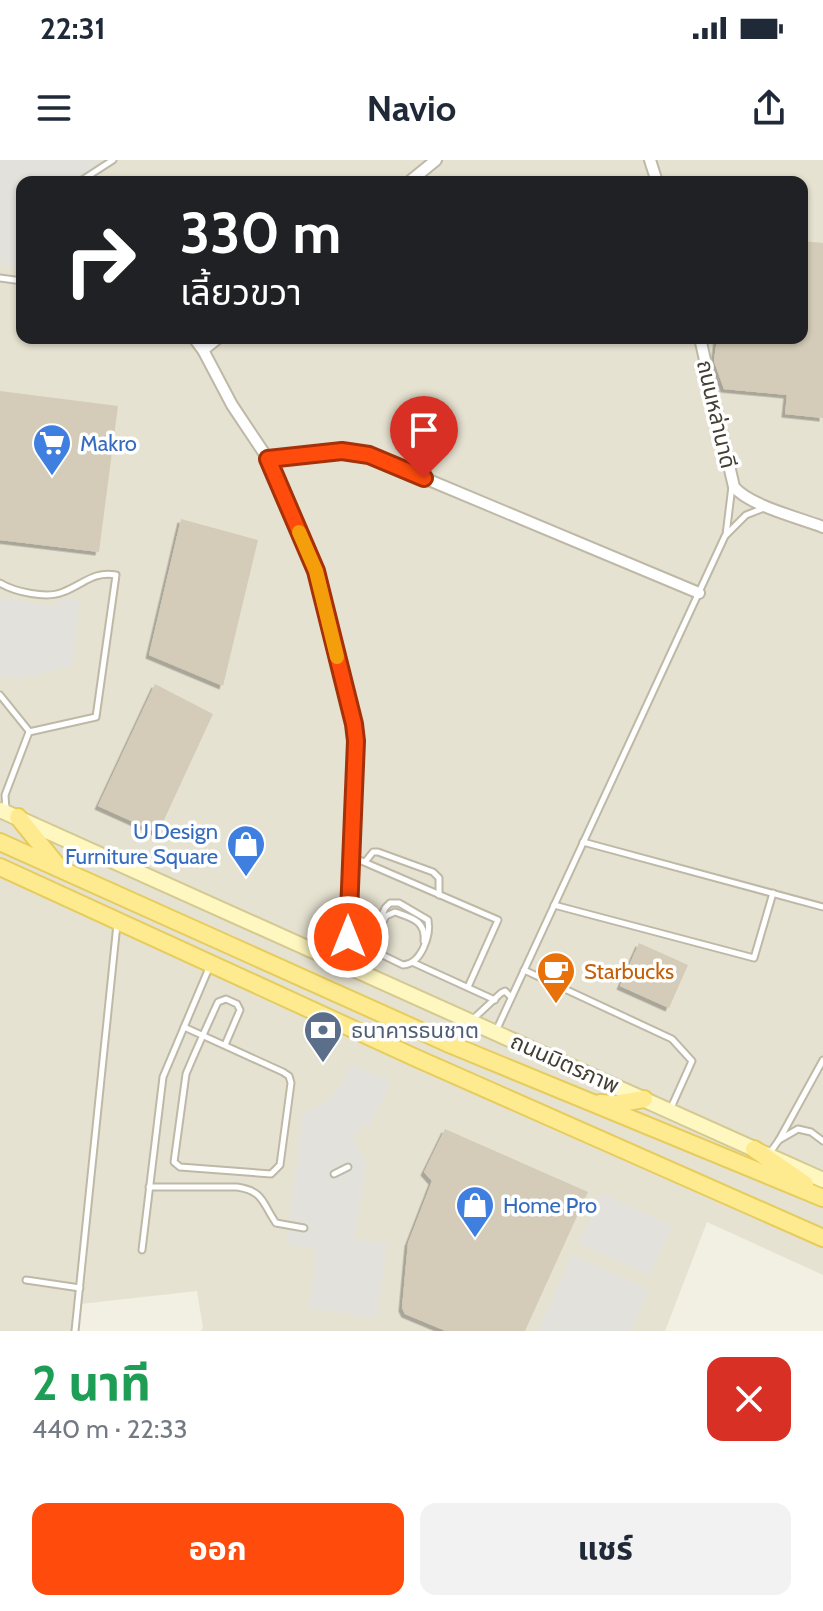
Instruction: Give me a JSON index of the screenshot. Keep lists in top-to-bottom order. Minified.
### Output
{"streets":{"main road":["ถนนมิตรภาพ"],"street":["ถนนหล่านาดี"]},"places":{"supermarket":["Makro"],"shop":["U Design Furniture Square","Home Pro"],"cafe":["Starbucks"],"bank":["ธนาคารธนชาต"]},"page":{"status":"22:31","header":"Navio","turn":["330 m","เลี้ยวขวา"],"heading":["2 นาที","440 m · 22:33"],"buttons":["ออก","แชร์"]}}
